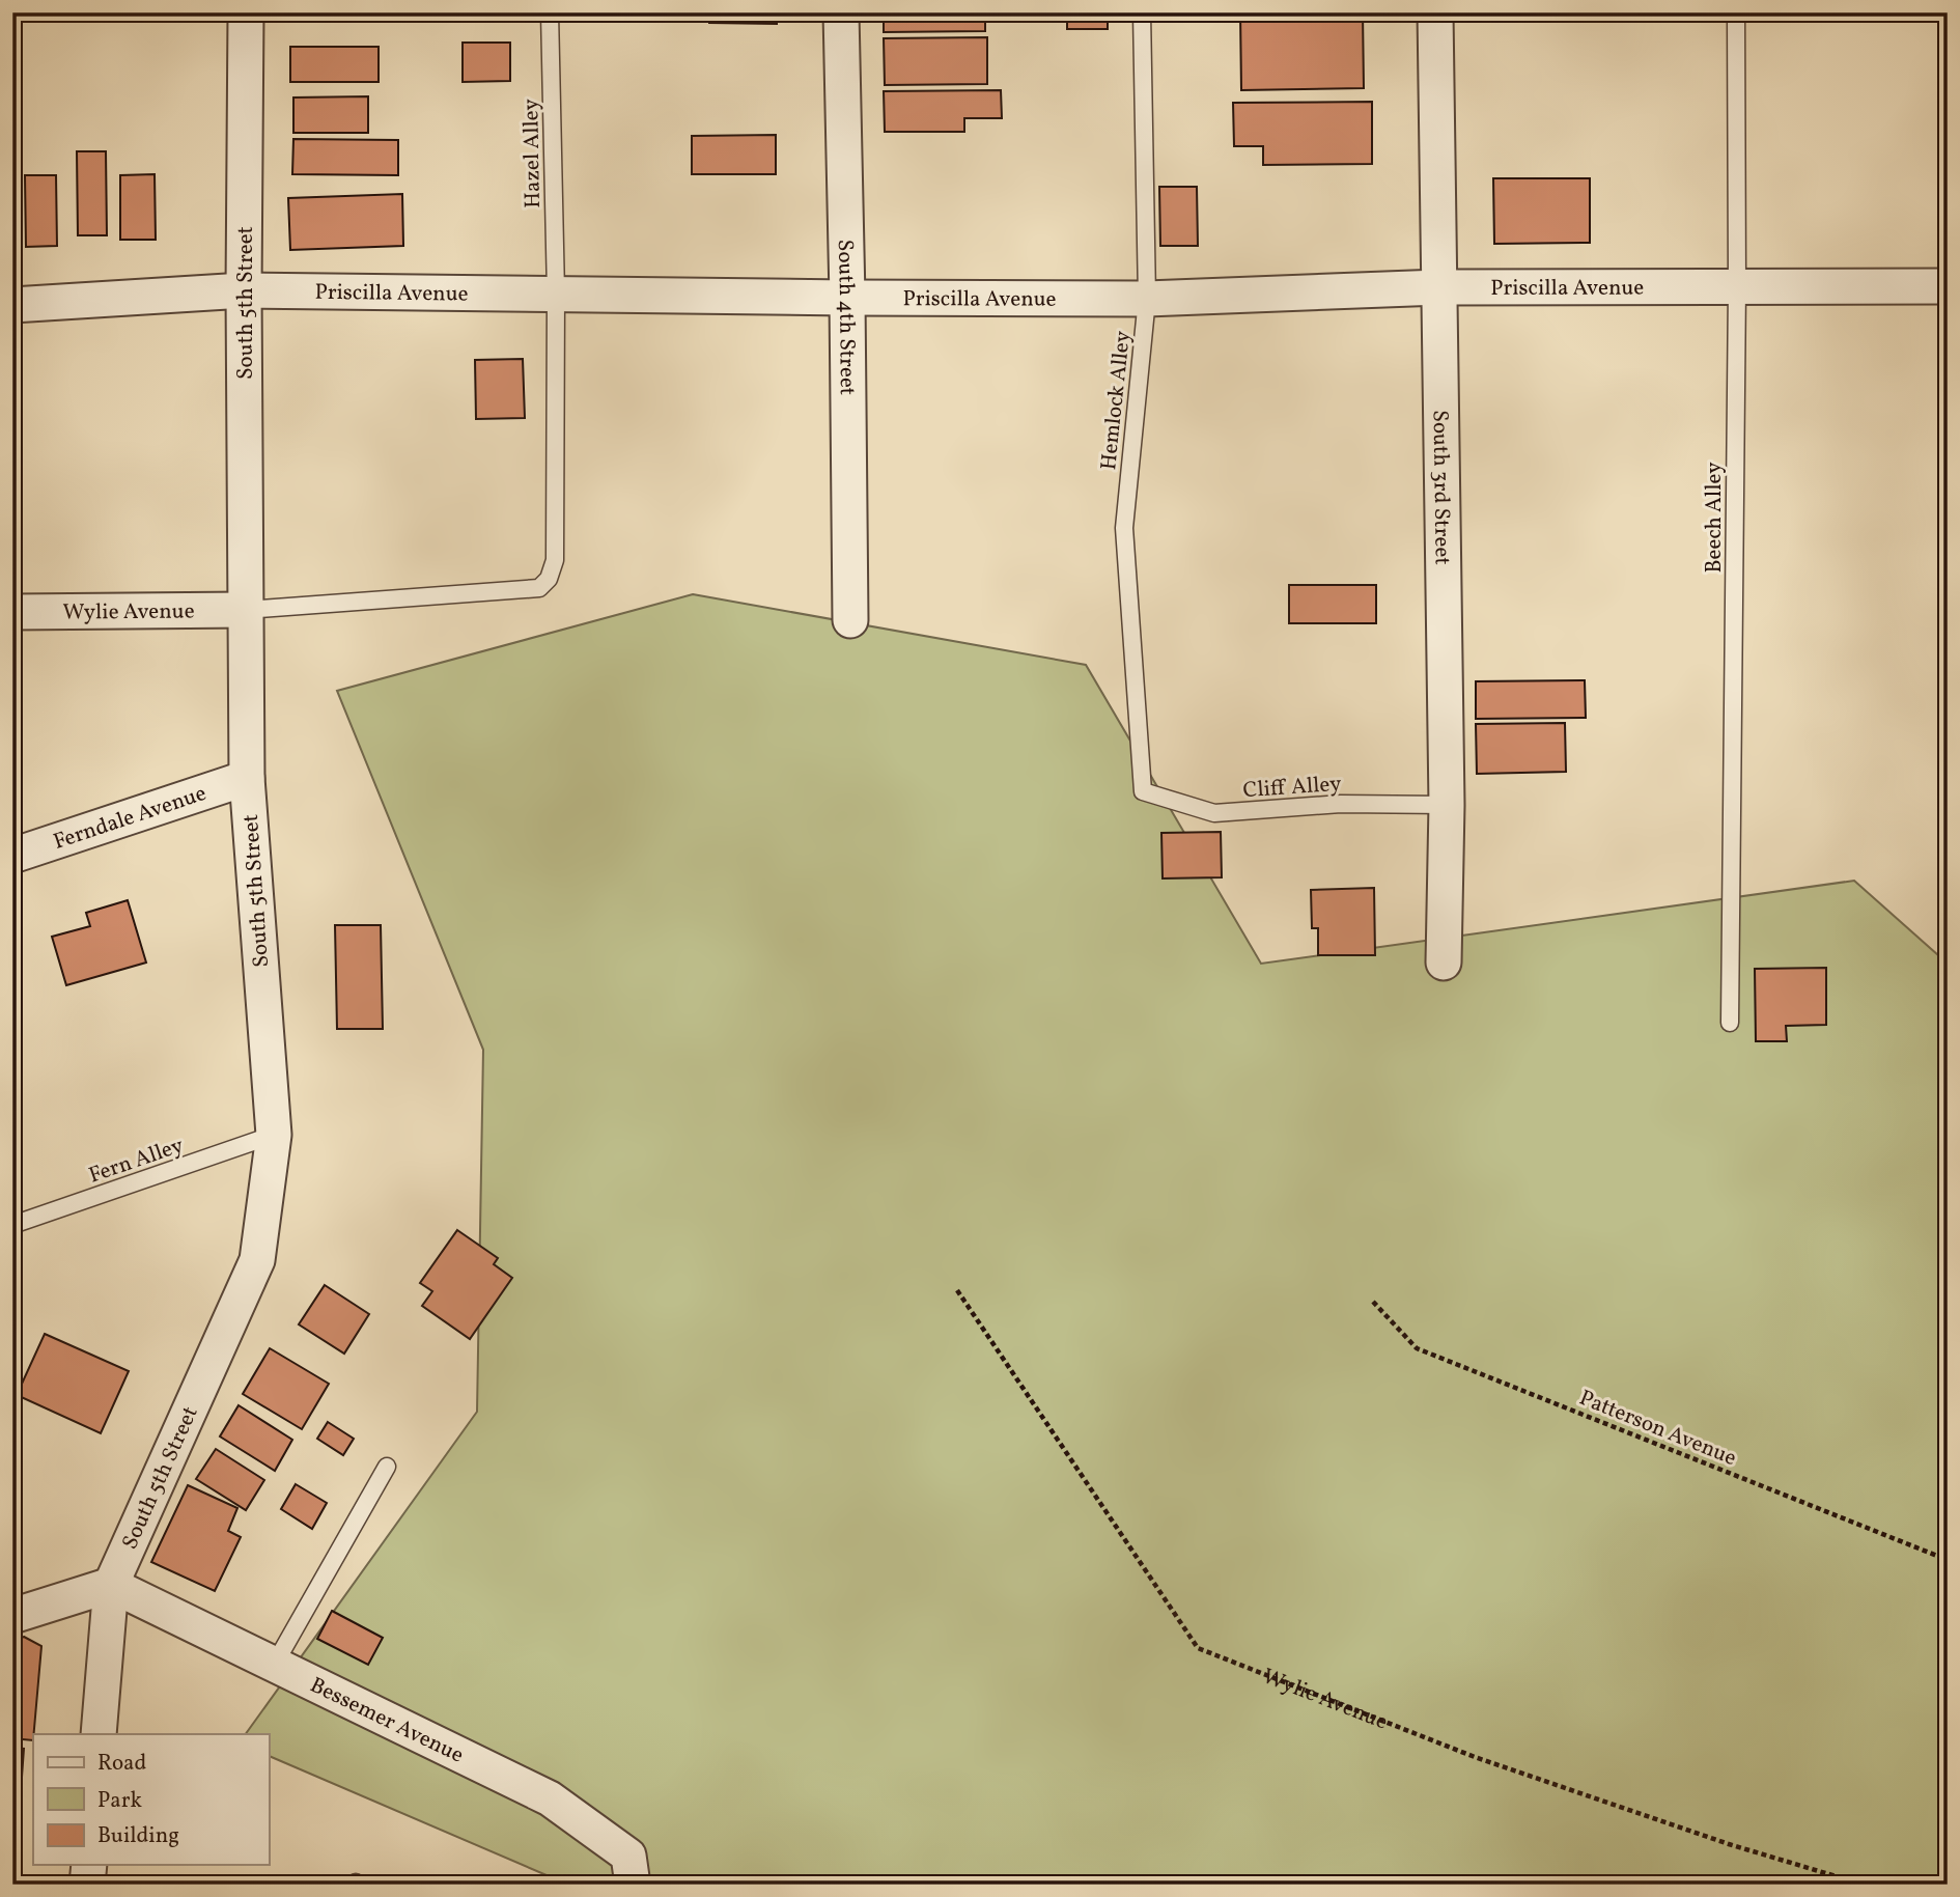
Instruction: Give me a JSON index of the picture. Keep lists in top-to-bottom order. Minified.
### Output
{"streets":{"street":["Priscilla Avenue","South 5th Street","South 4th Street","South 3rd Street","Wylie Avenue","Ferndale Avenue","Bessemer Avenue"],"lane":["Hazel Alley","Hemlock Alley","Beech Alley","Cliff Alley","Fern Alley"],"path":["Patterson Avenue"]},"crossings":[["Hazel Alley","Priscilla Avenue"],["Hazel Alley","South 5th Street"],["Hazel Alley","Wylie Avenue"],["Priscilla Avenue","South 5th Street"],["Priscilla Avenue","South 4th Street"],["Priscilla Avenue","Hemlock Alley"],["Priscilla Avenue","South 3rd Street"],["Priscilla Avenue","Beech Alley"],["South 5th Street","Wylie Avenue"],["South 5th Street","Ferndale Avenue"],["South 5th Street","Fern Alley"],["South 5th Street","Bessemer Avenue"],["Hemlock Alley","Cliff Alley"],["South 3rd Street","Cliff Alley"]],"legend":["Road","Park","Building"]}
